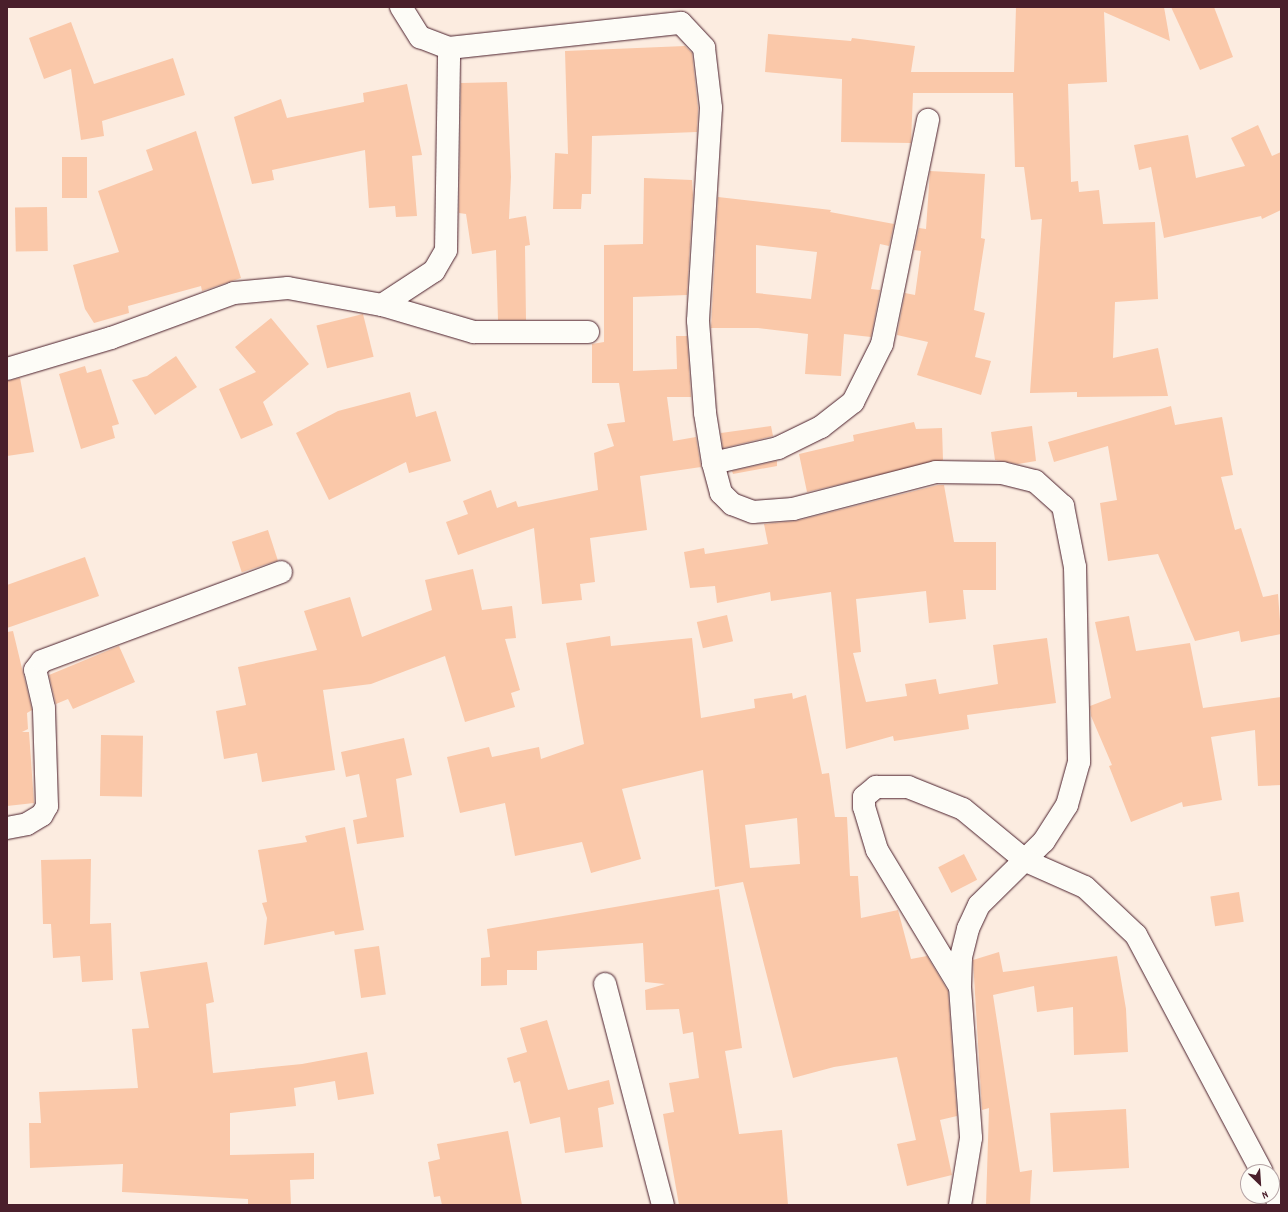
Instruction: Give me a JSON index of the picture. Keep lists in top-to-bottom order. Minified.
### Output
{"north":"bottom right"}
